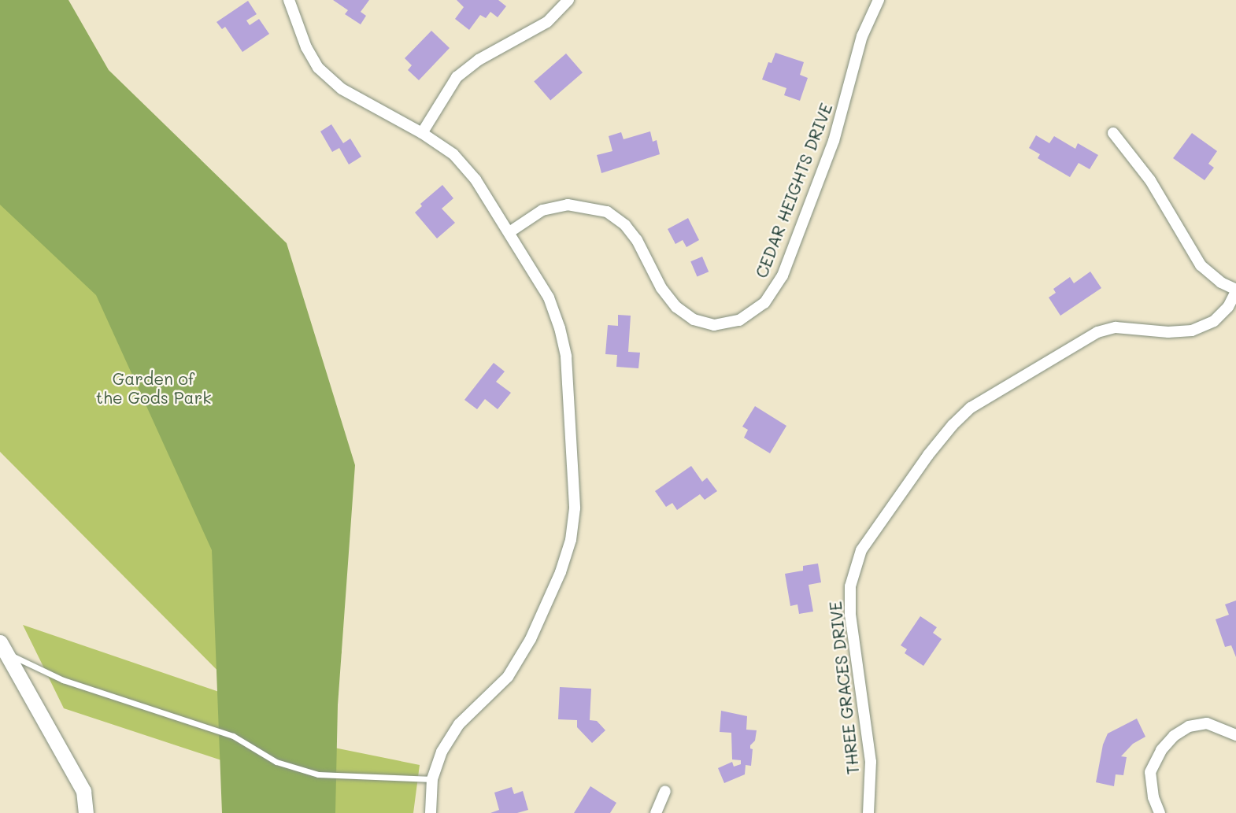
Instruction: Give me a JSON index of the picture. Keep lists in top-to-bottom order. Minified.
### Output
{"streets":{"street":["CEDAR HEIGHTS DRIVE","THREE GRACES DRIVE"]},"parks":["Garden of the Gods Park"]}
